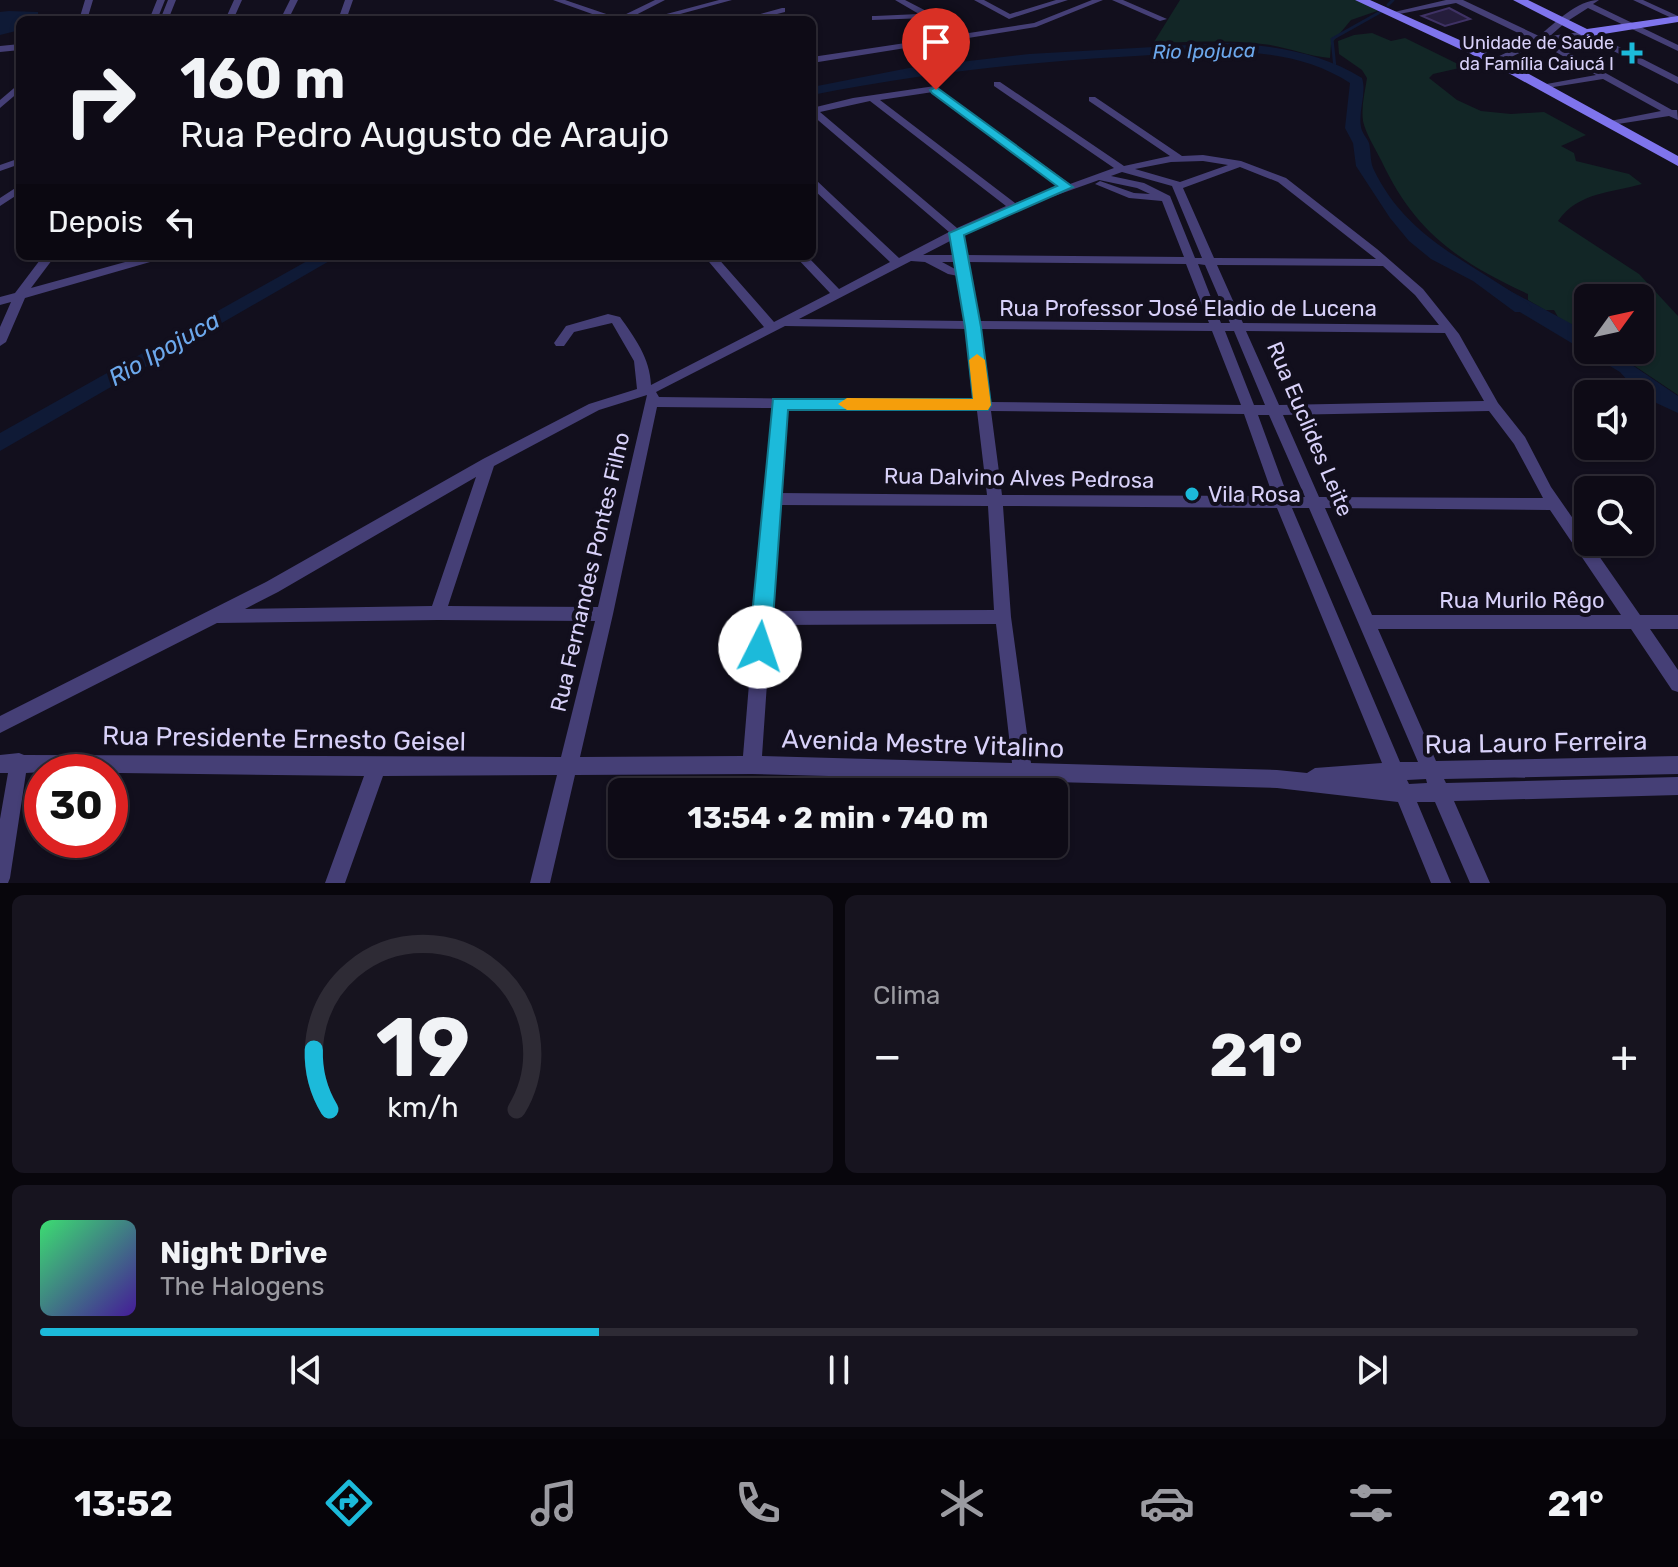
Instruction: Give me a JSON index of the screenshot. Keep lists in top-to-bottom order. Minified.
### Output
{"streets":{"street":["Rua Professor José Eladio de Lucena","Rua Euclides Leite","Rua Dalvino Alves Pedrosa","Rua Fernandes Pontes Filho","Rua Murilo Rêgo","Rua Presidente Ernesto Geisel","Rua Lauro Ferreira","Avenida Mestre Vitalino"]},"crossings":[["Rua Professor José Eladio de Lucena","Rua Euclides Leite"],["Rua Professor José Eladio de Lucena","Rua Dalvino Alves Pedrosa"],["Rua Professor José Eladio de Lucena","Rua Fernandes Pontes Filho"],["Rua Professor José Eladio de Lucena","Rua Murilo Rêgo"],["Rua Euclides Leite","Rua Dalvino Alves Pedrosa"],["Rua Euclides Leite","Rua Murilo Rêgo"],["Rua Euclides Leite","Rua Lauro Ferreira"],["Rua Fernandes Pontes Filho","Rua Presidente Ernesto Geisel"],["Rua Fernandes Pontes Filho","Avenida Mestre Vitalino"],["Rua Presidente Ernesto Geisel","Avenida Mestre Vitalino"],["Rua Lauro Ferreira","Avenida Mestre Vitalino"]],"water":["Rio Ipojuca"],"places":{"health":["Unidade de Saúde da Família Caiucá I"],"other":["Vila Rosa"]},"north":"top right","page":{"turn":["160 m","Rua Pedro Augusto de Araujo"],"then":"Depois","limit":"30","trip":"13:54 · 2 min · 740 m","tile":"Clima","heat":["−","21°","+"],"song":["Night Drive","The Halogens"],"tabs":["13:52","21°"],"gauge":["19","km/h"]}}
